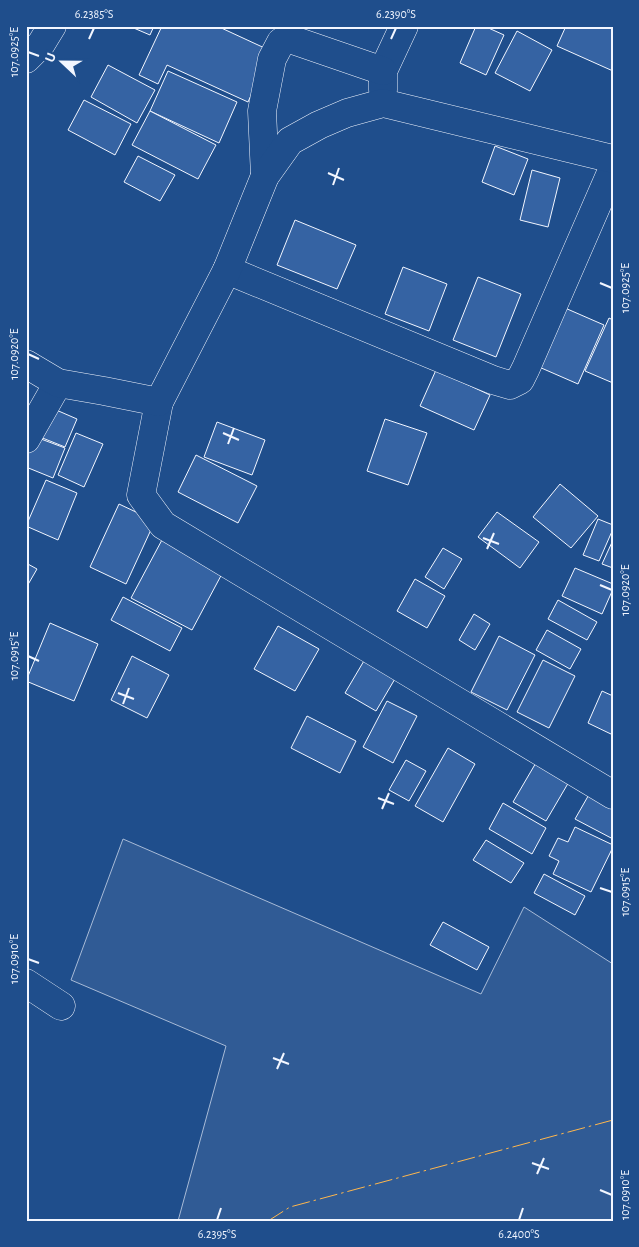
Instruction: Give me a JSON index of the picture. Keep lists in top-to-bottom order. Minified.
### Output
{"north":"left","coordinates":["6.2385°S","6.2390°S","107.0925°E","107.0920°E","107.0915°E","107.0910°E","6.2395°S","6.2400°S"]}
